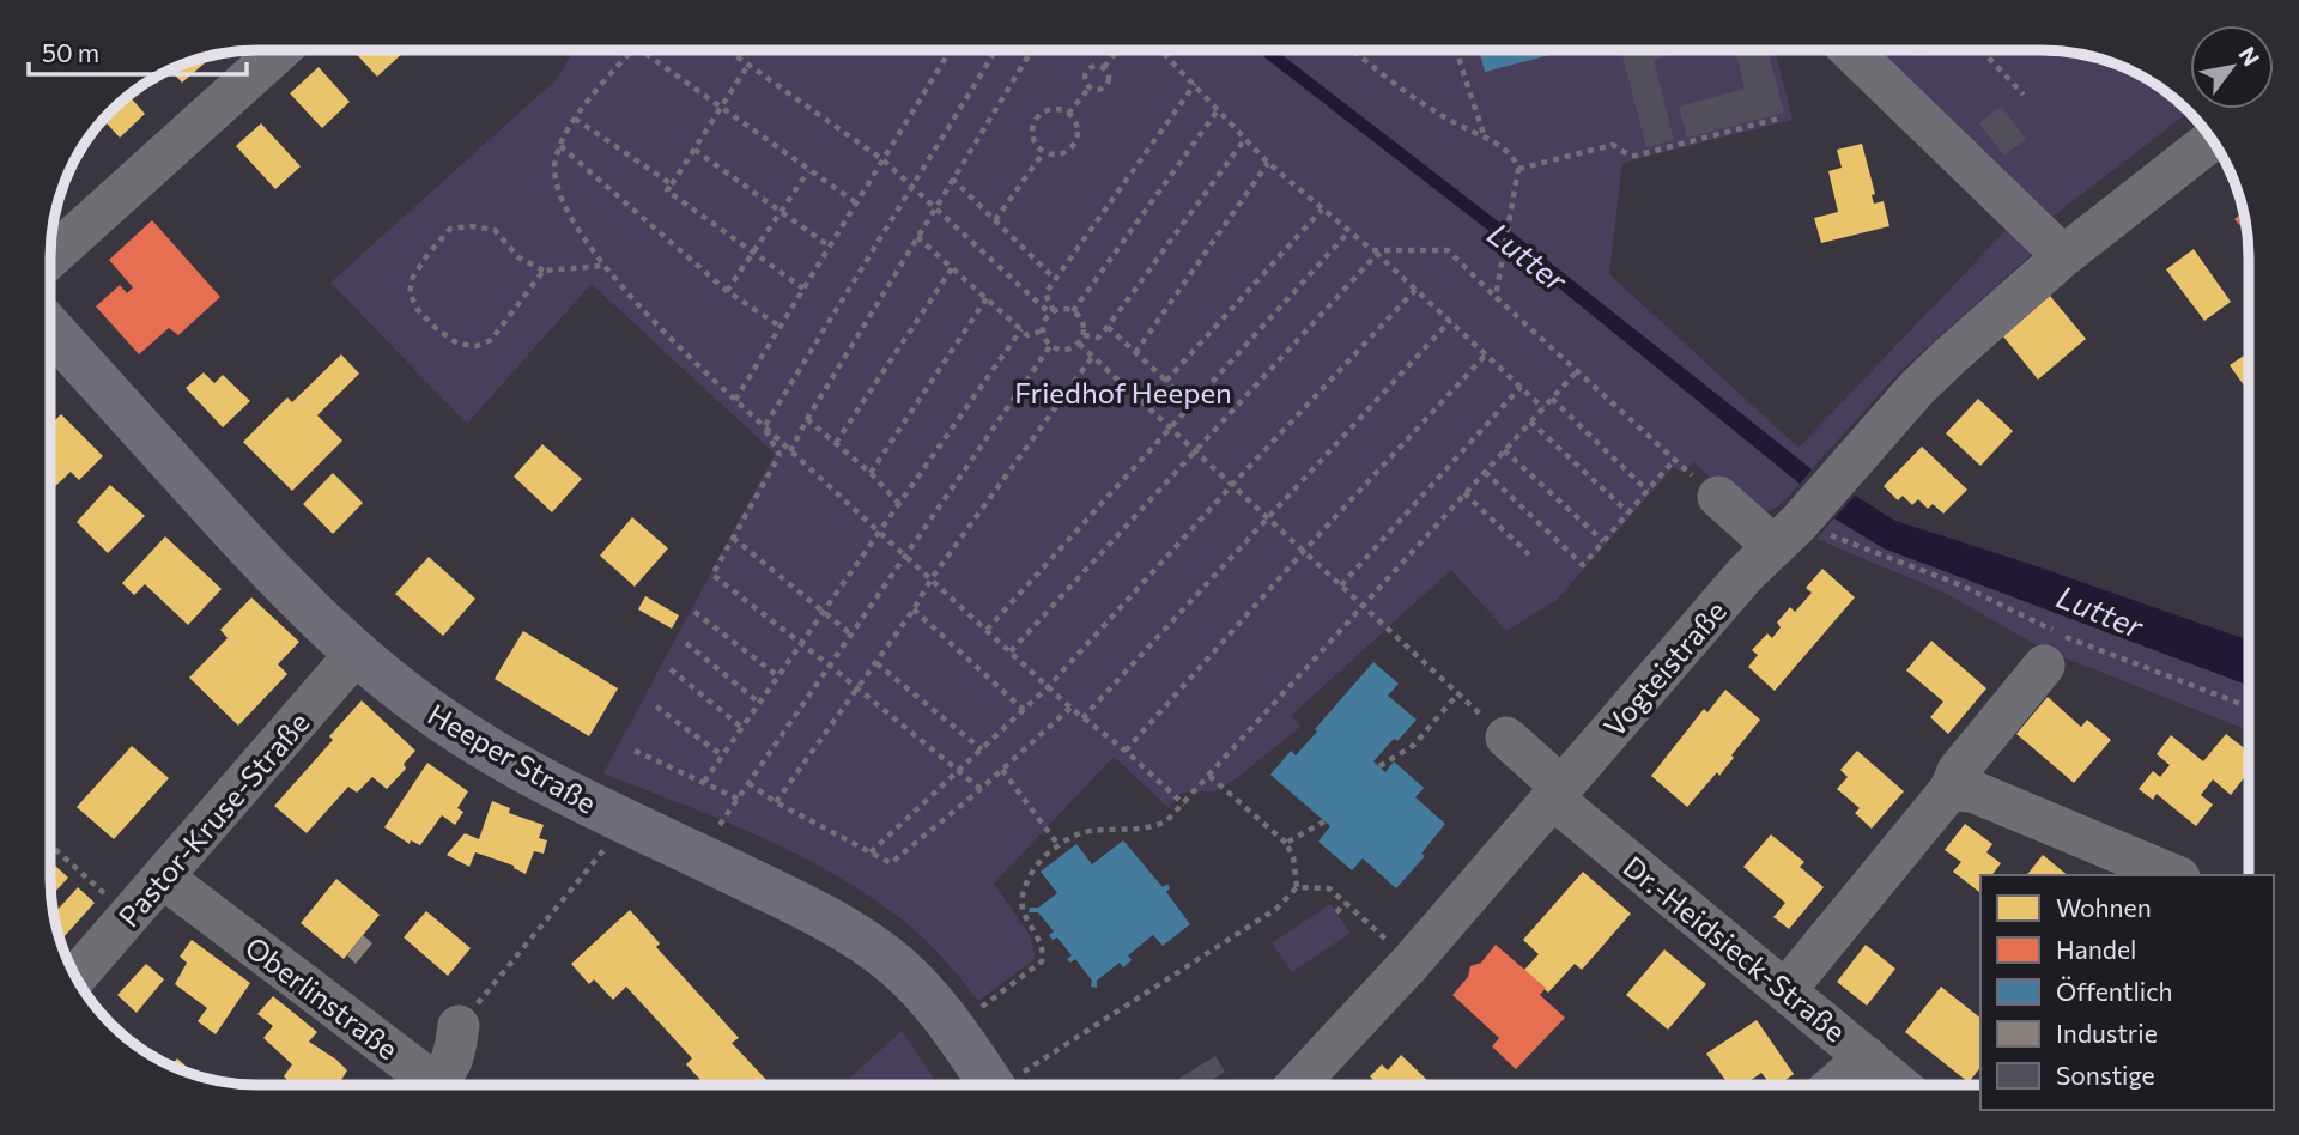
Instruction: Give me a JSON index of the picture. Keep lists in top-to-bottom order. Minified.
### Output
{"streets":{"main road":["Heeper Straße"],"street":["Vogteistraße","Pastor-Kruse-Straße","Dr.-Heidsieck-Straße","Oberlinstraße"]},"crossings":[["Vogteistraße","Dr.-Heidsieck-Straße"],["Heeper Straße","Pastor-Kruse-Straße"],["Pastor-Kruse-Straße","Oberlinstraße"]],"water":["Lutter"],"parks":["Friedhof Heepen"],"legend":["Wohnen","Handel","Öffentlich","Industrie","Sonstige"],"scale_bar":"50 m","north":"top right"}
